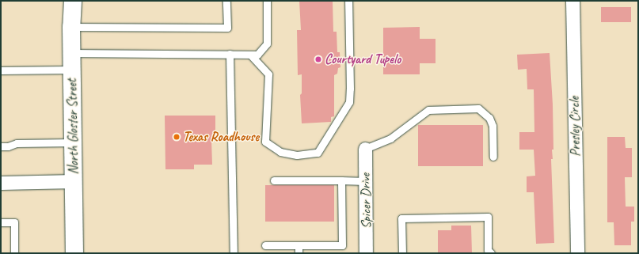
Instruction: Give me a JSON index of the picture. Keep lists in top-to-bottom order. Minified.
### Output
{"streets":{"main road":["North Gloster Street"],"street":["Presley Circle","Spicer Drive"]},"places":["Courtyard Tupelo","Texas Roadhouse"]}
